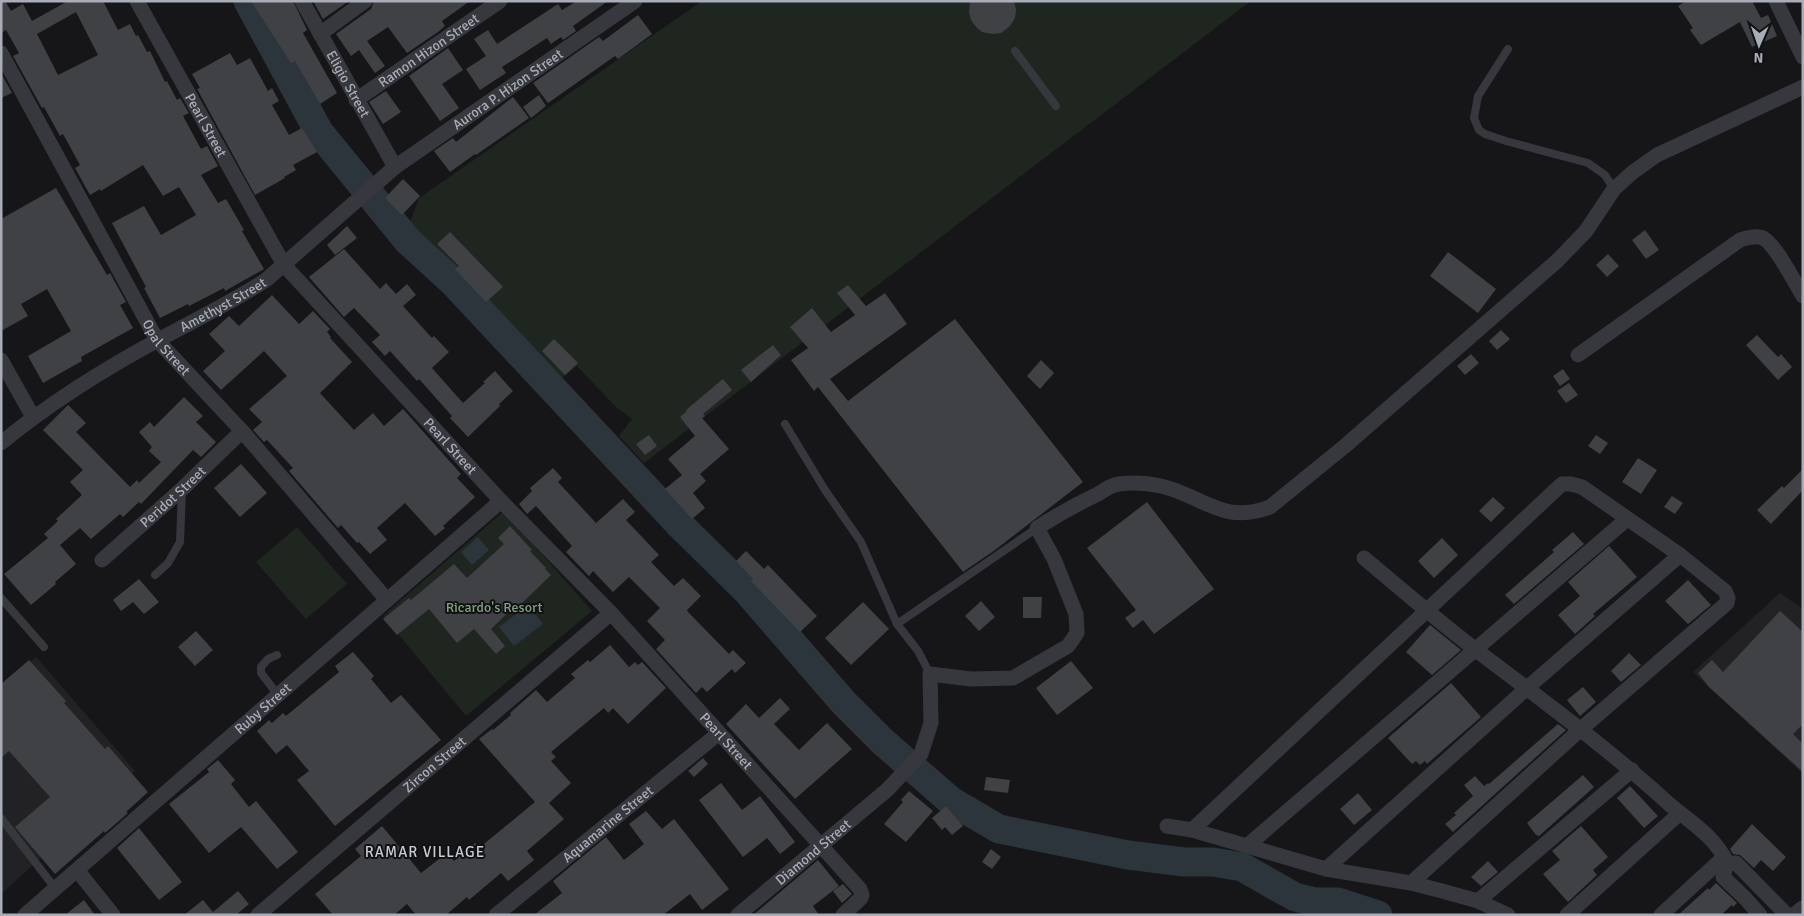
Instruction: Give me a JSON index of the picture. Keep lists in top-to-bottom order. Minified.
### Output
{"streets":{"street":["Ramon Hizon Street","Eligio Street","Aurora P. Hizon Street","Pearl Street","Amethyst Street","Opal Street","Peridot Street","Ruby Street","Zircon Street","Aquamarine Street","Diamond Street"]},"crossings":[["Ramon Hizon Street","Eligio Street"],["Eligio Street","Aurora P. Hizon Street"],["Aurora P. Hizon Street","Amethyst Street"],["Pearl Street","Amethyst Street"],["Pearl Street","Ruby Street"],["Pearl Street","Zircon Street"],["Pearl Street","Aquamarine Street"],["Pearl Street","Diamond Street"],["Amethyst Street","Opal Street"],["Opal Street","Peridot Street"],["Opal Street","Ruby Street"]],"districts":["RAMAR VILLAGE"],"parks":["Ricardo's Resort"],"north":"bottom"}
